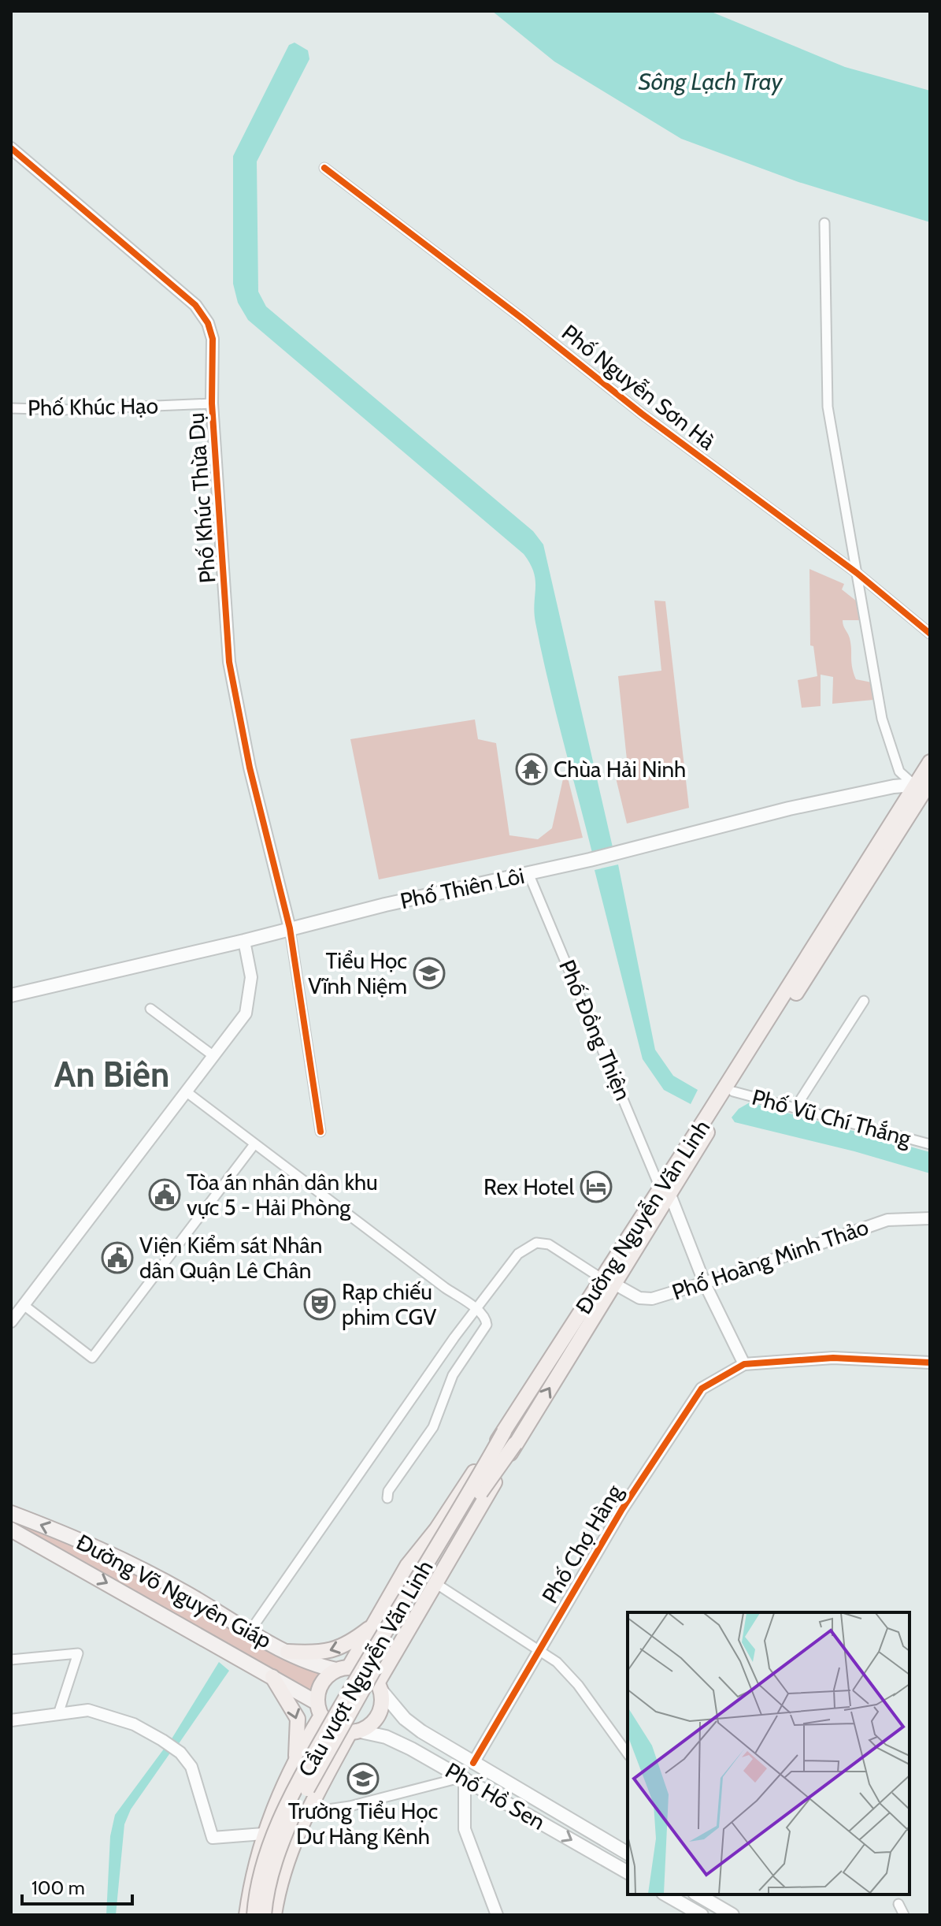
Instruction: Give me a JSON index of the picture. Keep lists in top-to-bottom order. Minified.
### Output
{"streets":{"highway":["Đường Nguyễn Văn Linh","Cầu vượt Nguyễn Văn Linh"],"main road":["Phố Thiên Lôi","Đường Võ Nguyên Giáp","Phố Hồ Sen"],"street":["Phố Nguyễn Sơn Hà","Phố Khúc Hạo","Phố Khúc Thừa Dụ","Phố Đồng Thiện","Phố Vũ Chí Thắng","Phố Hoàng Minh Thảo","Phố Chợ Hàng"]},"crossings":[["Phố Khúc Hạo","Phố Khúc Thừa Dụ"],["Phố Khúc Thừa Dụ","Phố Thiên Lôi"],["Phố Thiên Lôi","Phố Đồng Thiện"],["Phố Thiên Lôi","Đường Nguyễn Văn Linh"],["Phố Đồng Thiện","Đường Nguyễn Văn Linh"],["Phố Vũ Chí Thắng","Đường Nguyễn Văn Linh"],["Đường Nguyễn Văn Linh","Phố Hoàng Minh Thảo"],["Đường Nguyễn Văn Linh","Đường Võ Nguyên Giáp"],["Đường Nguyễn Văn Linh","Cầu vượt Nguyễn Văn Linh"],["Đường Nguyễn Văn Linh","Phố Hồ Sen"],["Phố Chợ Hàng","Phố Hồ Sen"],["Đường Võ Nguyên Giáp","Phố Hồ Sen"]],"districts":["An Biên"],"water":["Sông Lạch Tray"],"places":{"temple":["Chùa Hải Ninh"],"school or university":["Tiểu Học Vĩnh Niệm","Trường Tiểu Học Dư Hàng Kênh"],"hotel":["Rex Hotel"],"public building":["Tòa án nhân dân khu vực 5 - Hải Phòng","Viện Kiểm sát Nhân dân Quận Lê Chân"],"theatre":["Rạp chiếu phim CGV"]},"scale_bar":"100 m"}
